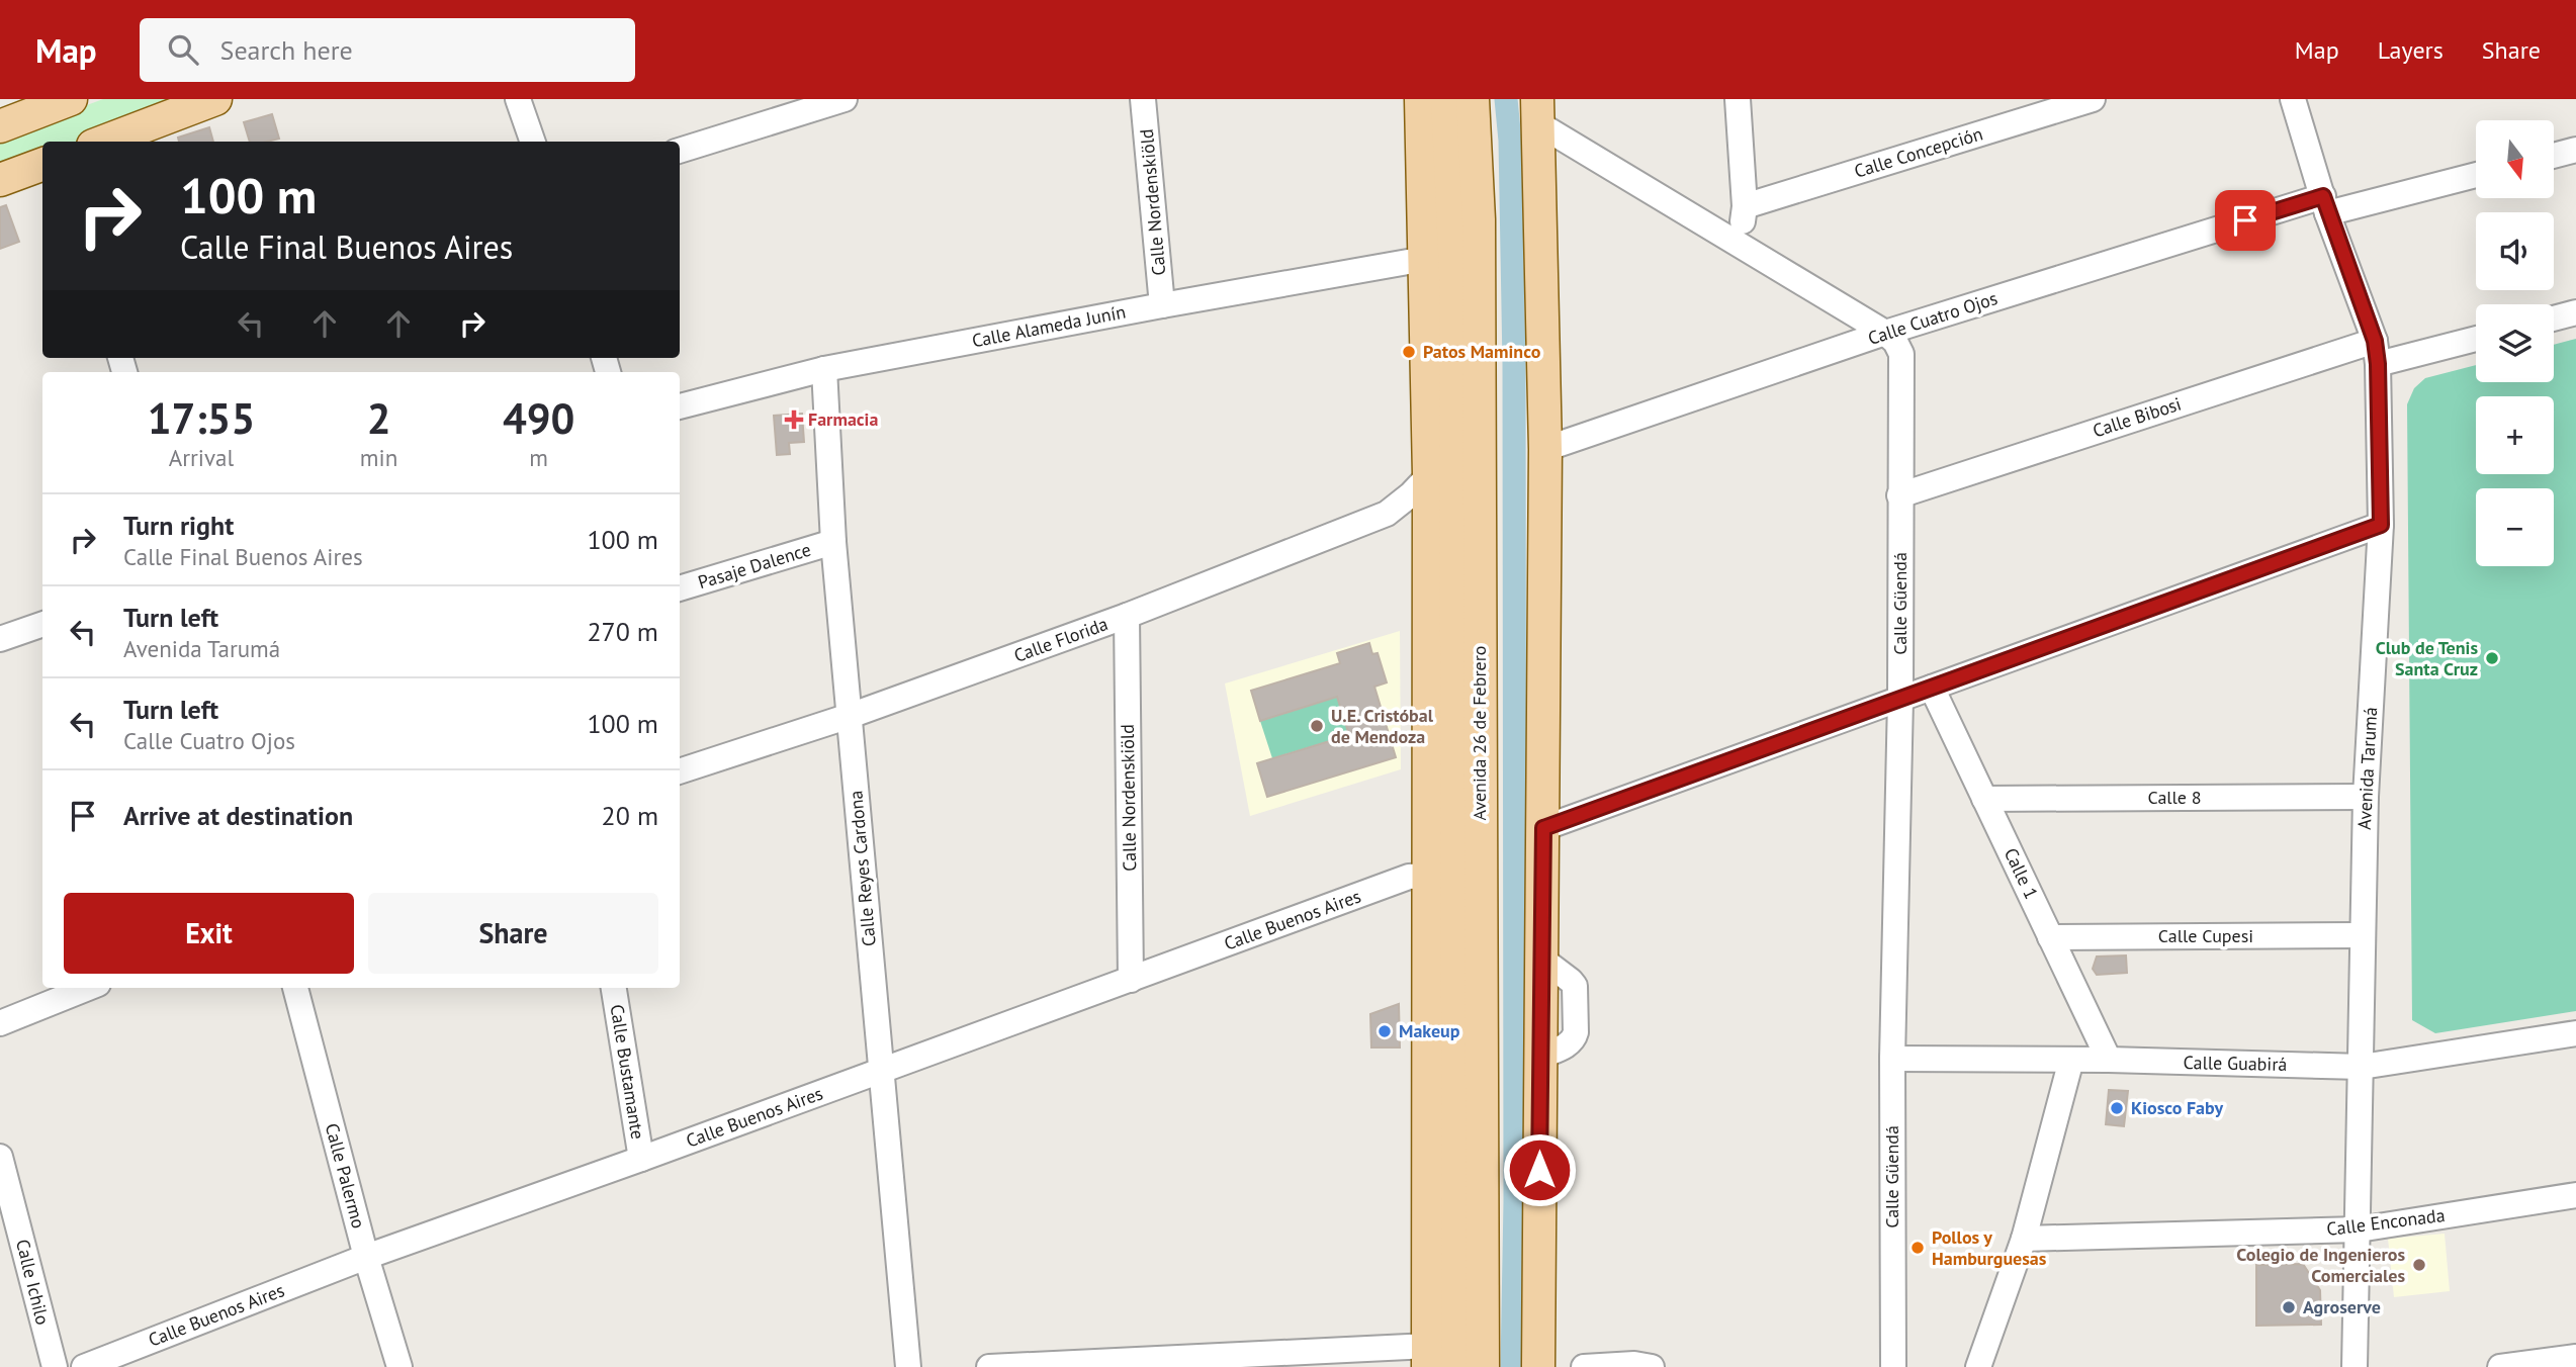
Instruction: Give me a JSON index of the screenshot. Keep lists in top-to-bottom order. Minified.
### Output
{"streets":{"main road":["Avenida 26 de Febrero"],"street":["Calle Concepción","Calle Nordenskiöld","Calle Cuatro Ojos","Calle Alameda Junín","Calle Bibosi","Pasaje Dalence","Calle Güendá","Calle Florida","Avenida Tarumá","Calle 8","Calle Reyes Cardona","Calle 1","Calle Buenos Aires","Calle Cupesi","Calle Guabirá","Calle Bustamante","Calle Palermo","Calle Enconada","Calle Ichilo"]},"crossings":[["Calle Nordenskiöld","Calle Alameda Junín"],["Calle Nordenskiöld","Calle Florida"],["Calle Nordenskiöld","Calle Buenos Aires"],["Calle Cuatro Ojos","Calle Güendá"],["Calle Cuatro Ojos","Avenida Tarumá"],["Calle Alameda Junín","Calle Reyes Cardona"],["Calle Bibosi","Calle Güendá"],["Calle Bibosi","Avenida Tarumá"],["Pasaje Dalence","Calle Reyes Cardona"],["Calle Güendá","Calle Guabirá"],["Calle Florida","Calle Reyes Cardona"],["Avenida Tarumá","Calle 8"],["Avenida Tarumá","Calle Cupesi"],["Avenida Tarumá","Calle Guabirá"],["Avenida Tarumá","Calle Enconada"],["Calle 8","Calle 1"],["Calle Reyes Cardona","Calle Buenos Aires"],["Calle 1","Calle Cupesi"],["Calle 1","Calle Guabirá"],["Calle Buenos Aires","Calle Bustamante"],["Calle Buenos Aires","Calle Palermo"]],"places":{"other":["Patos Maminco","Club de Tenis Santa Cruz","U.E. Cristóbal de Mendoza","Makeup","Kiosco Faby","Pollos y Hamburguesas","Colegio de Ingenieros Comerciales","Agroserve"],"health":["Farmacia"]},"north":"bottom","page":{"header":"Map","search":"Search here","nav":["Map","Layers","Share"],"map_buttons":["+","−"],"turn":["100 m","Calle Final Buenos Aires"],"eta":["17:55","Arrival","2","min","490","m"],"list":[{"name":"Turn right","note":"Calle Final Buenos Aires","value":"100 m"},{"name":"Turn left","note":"Avenida Tarumá","value":"270 m"},{"name":"Turn left","note":"Calle Cuatro Ojos","value":"100 m"},{"name":"Arrive at destination","value":"20 m"}],"buttons":["Exit","Share"]}}
